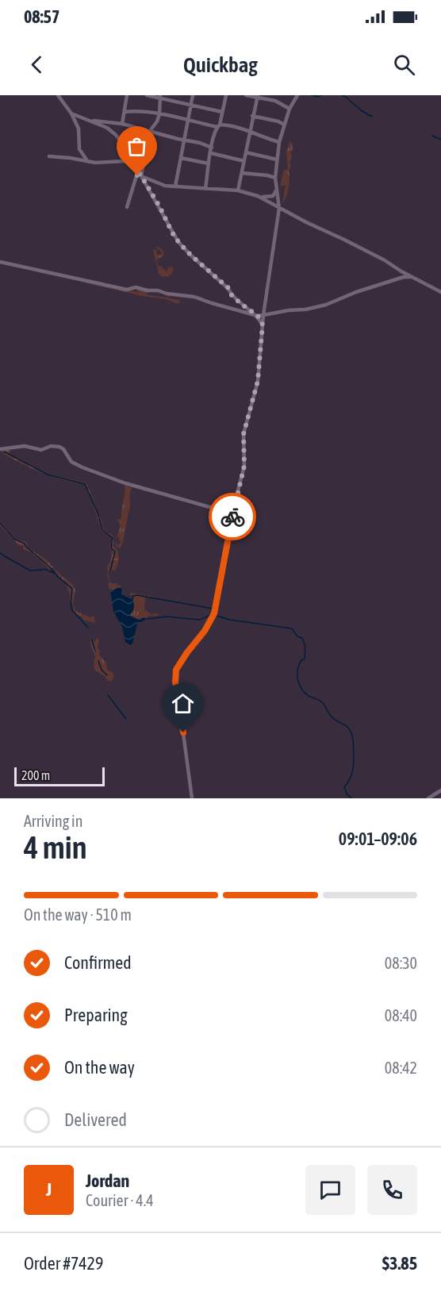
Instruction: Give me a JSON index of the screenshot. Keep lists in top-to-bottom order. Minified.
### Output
{"scale_bar":"200 m","page":{"status":"08:57","header":"Quickbag","scale":"200 m","heading":["4 min","Arriving in","09:01–09:06"],"panel":["Jordan","Courier · 4.4","Order #7429","$3.85"],"bar":"On the way · 510 m","list":[["Confirmed","08:30"],["Preparing","08:40"],["On the way","08:42"],"Delivered"],"round":"J"}}
